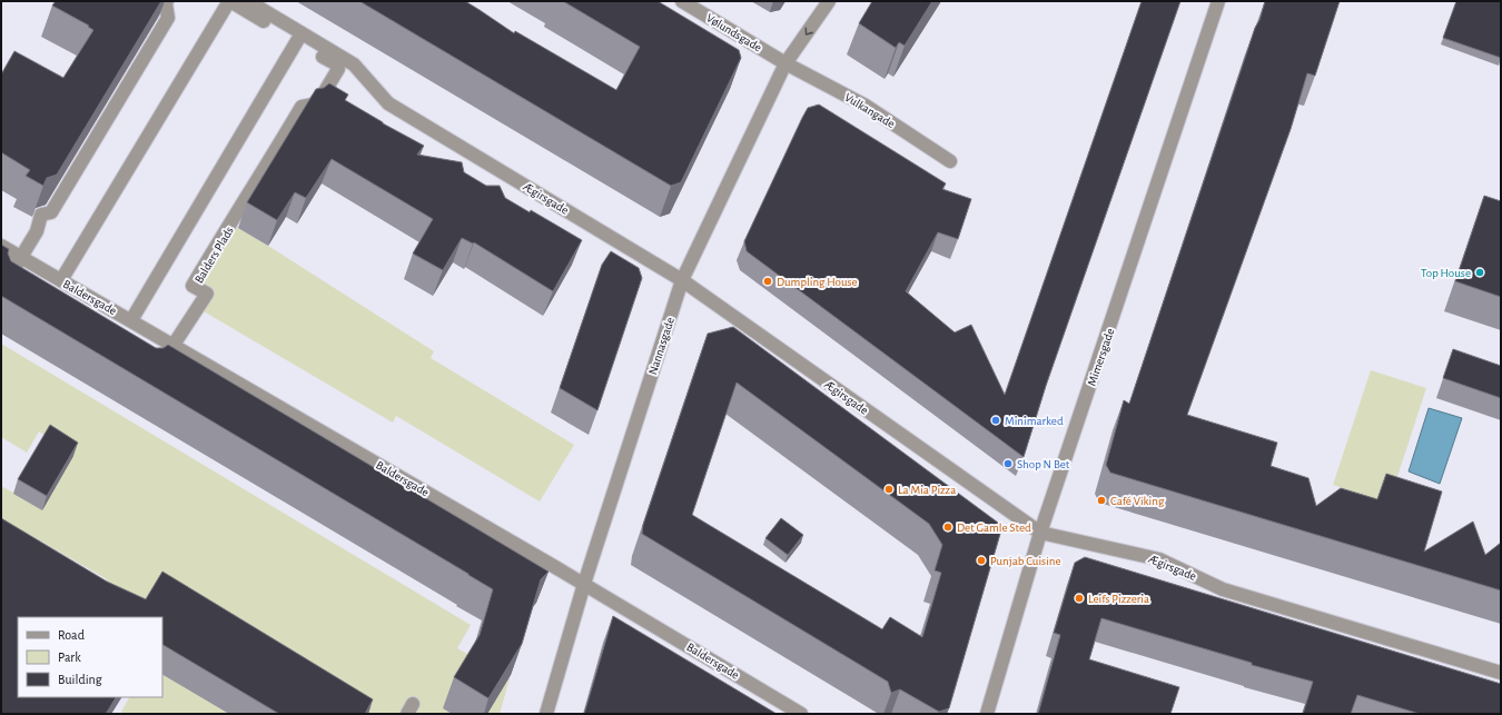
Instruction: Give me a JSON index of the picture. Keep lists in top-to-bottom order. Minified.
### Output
{"streets":{"street":["Vølundsgade","Vulkangade","Ægirsgade","Balders Plads","Baldersgade","Nannasgade","Mimersgade"]},"crossings":[["Vølundsgade","Vulkangade"],["Vølundsgade","Nannasgade"],["Vulkangade","Nannasgade"],["Ægirsgade","Balders Plads"],["Ægirsgade","Nannasgade"],["Ægirsgade","Mimersgade"],["Balders Plads","Baldersgade"],["Baldersgade","Nannasgade"]],"places":["Top House","Dumpling House","Minimarked","Shop N Bet","La Mia Pizza","Café Viking","Det Gamle Sted","Punjab Cuisine","Leifs Pizzeria"],"legend":["Road","Park","Building"]}
